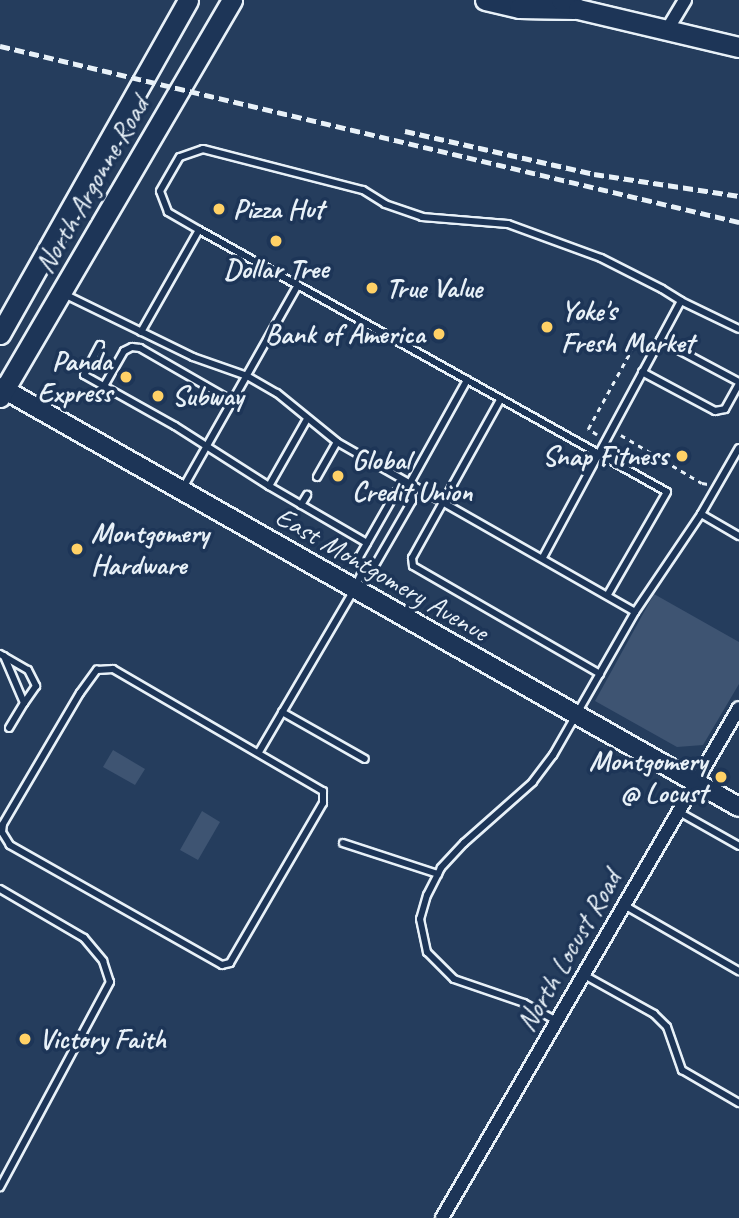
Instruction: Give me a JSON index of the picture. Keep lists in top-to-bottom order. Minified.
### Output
{"streets":{"main road":["North Argonne Road","East Montgomery Avenue"],"street":["North Locust Road"]},"crossings":[["North Argonne Road","East Montgomery Avenue"],["East Montgomery Avenue","North Locust Road"]],"places":["Pizza Hut","Dollar Tree","True Value","Yoke's Fresh Market","Bank of America","Panda Express","Subway","Snap Fitness","Global Credit Union","Montgomery Hardware","Montgomery @ Locust","Victory Faith"]}
